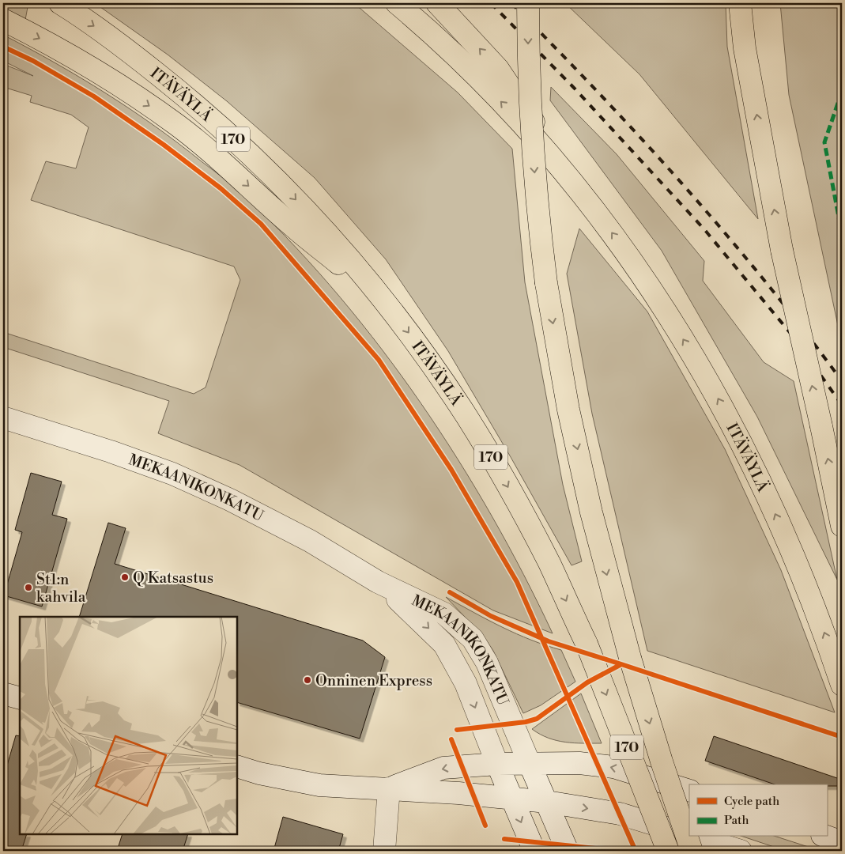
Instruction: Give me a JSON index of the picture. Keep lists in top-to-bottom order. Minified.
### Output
{"streets":{"highway":["ITÄVÄYLÄ","170"],"main road":["MEKAANIKONKATU"]},"places":["Q Katsastus","St1:n kahvila","Onninen Express"],"legend":["Cycle path","Path"]}
